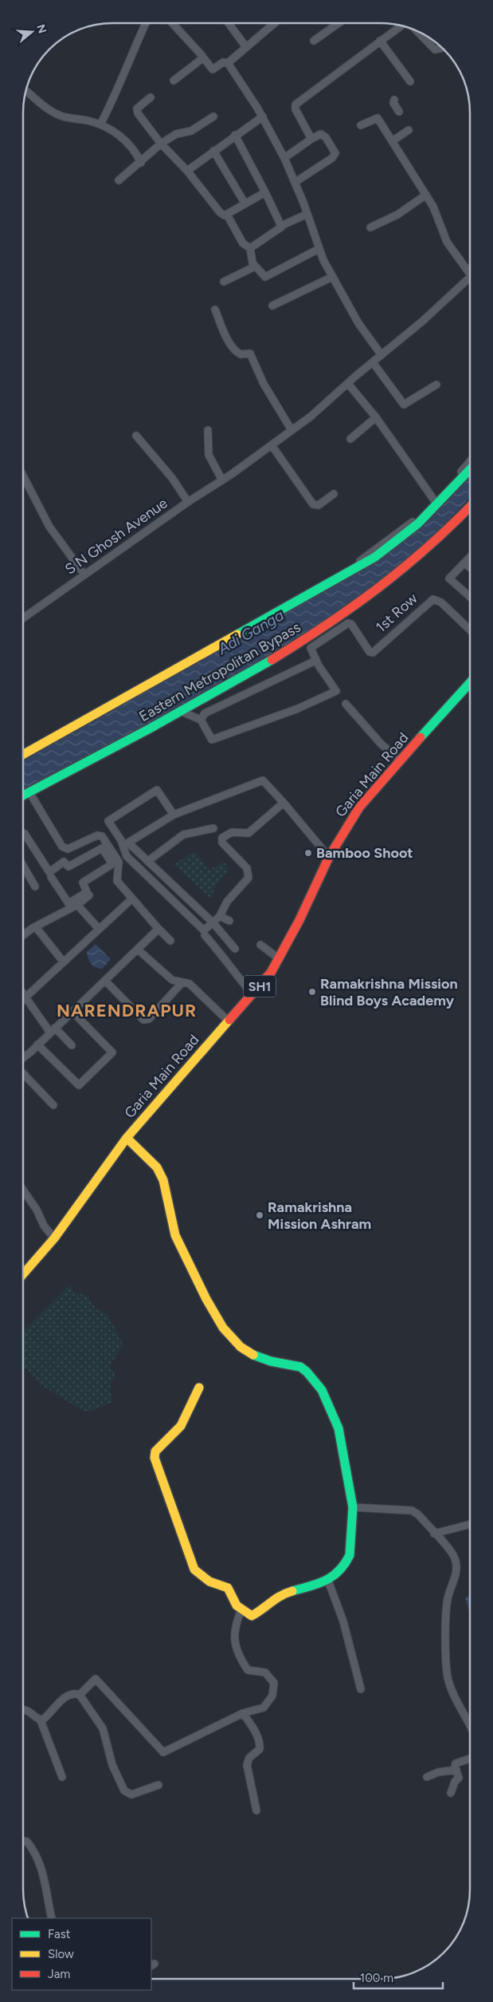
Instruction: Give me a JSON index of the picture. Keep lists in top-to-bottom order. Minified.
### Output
{"streets":{"main road":["Eastern Metropolitan Bypass","Garia Main Road","SH1"],"street":["S N Ghosh Avenue","1st Row"]},"districts":["NARENDRAPUR"],"water":["Adi Ganga"],"places":["Bamboo Shoot","Ramakrishna Mission Blind Boys Academy","Ramakrishna Mission Ashram"],"legend":["Fast","Slow","Jam"],"scale_bar":"100 m","north":"right"}
